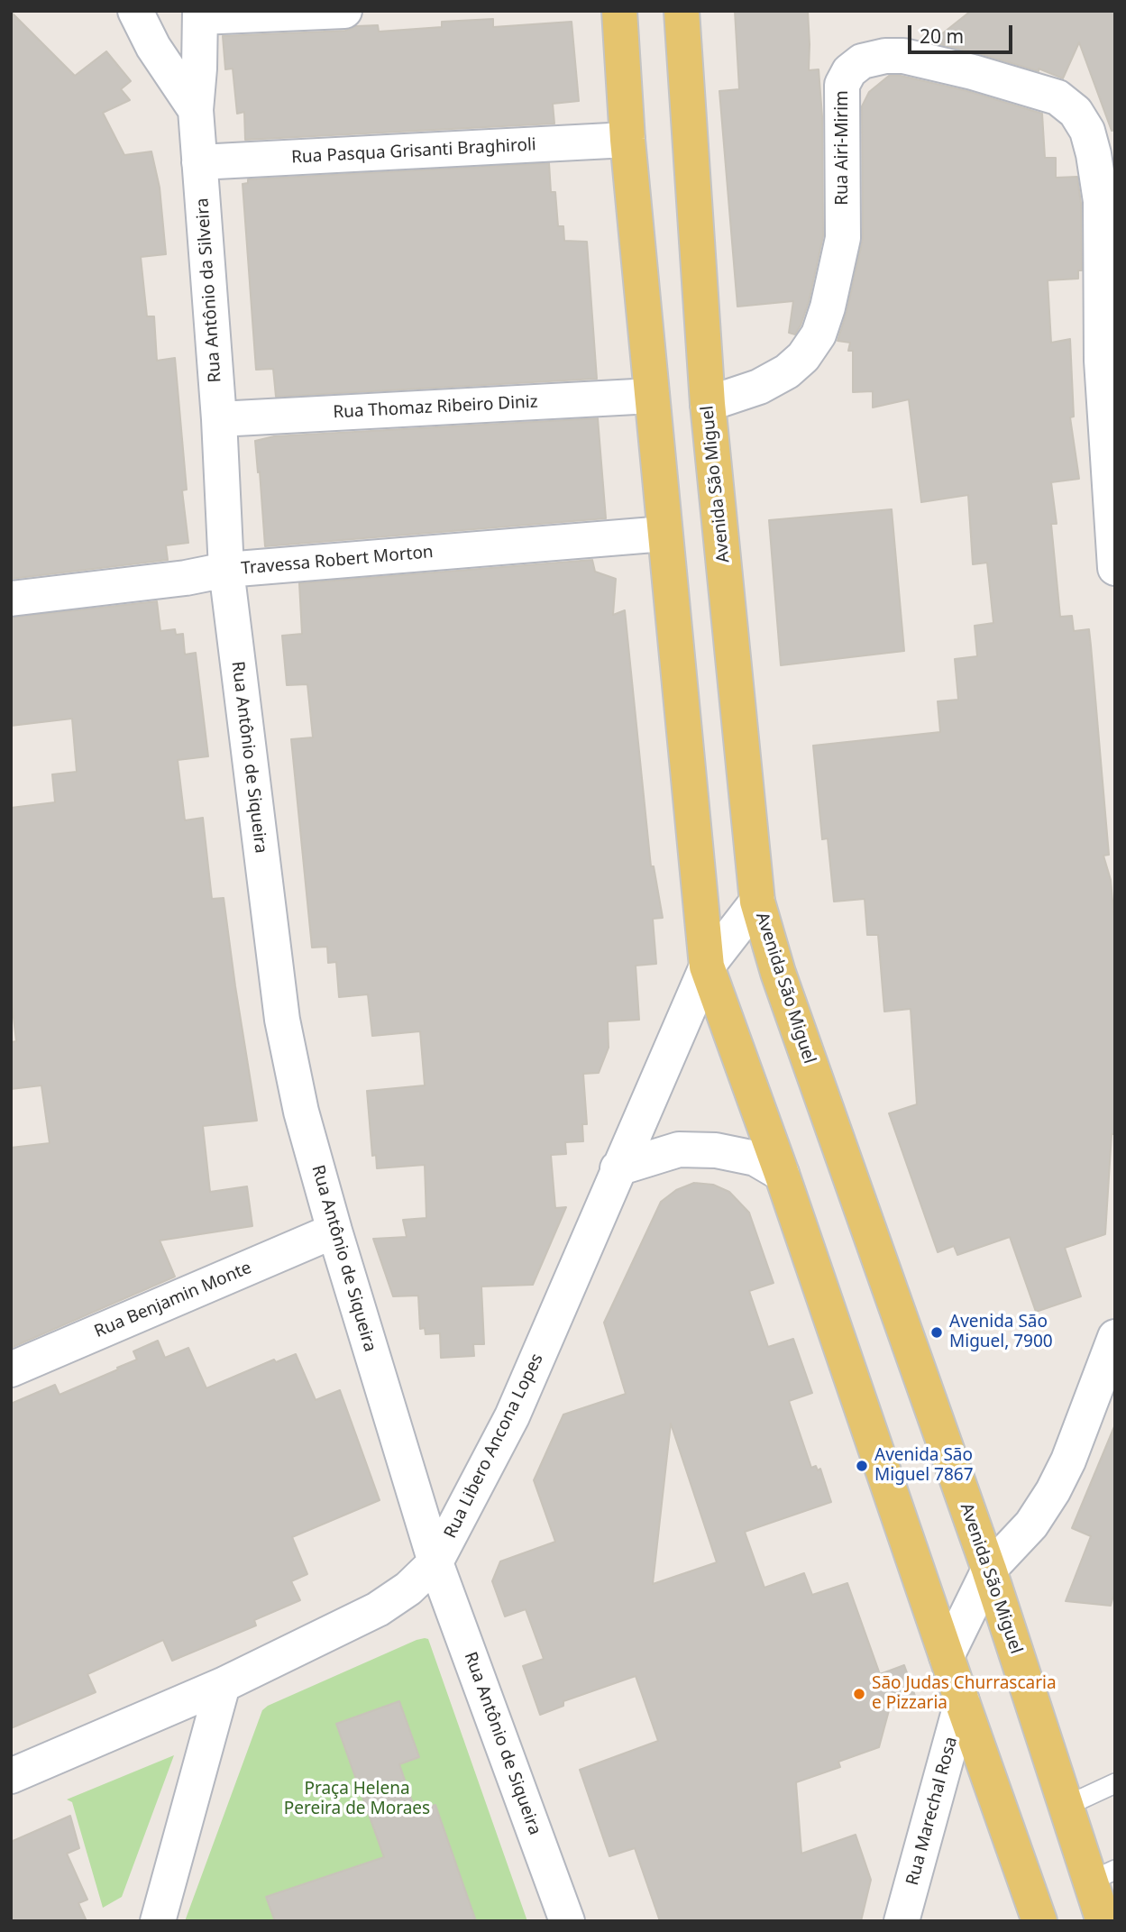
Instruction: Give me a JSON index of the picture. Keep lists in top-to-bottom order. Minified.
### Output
{"streets":{"main road":["Avenida São Miguel"],"street":["Rua Airi-Mirim","Rua Pasqua Grisanti Braghiroli","Rua Antônio da Silveira","Rua Thomaz Ribeiro Diniz","Travessa Robert Morton","Rua Antônio de Siqueira","Rua Benjamin Monte","Rua Libero Ancona Lopes","Rua Marechal Rosa"]},"crossings":[["Rua Airi-Mirim","Avenida São Miguel"],["Rua Pasqua Grisanti Braghiroli","Rua Antônio da Silveira"],["Rua Antônio da Silveira","Rua Thomaz Ribeiro Diniz"],["Rua Antônio da Silveira","Travessa Robert Morton"],["Rua Antônio da Silveira","Rua Antônio de Siqueira"],["Avenida São Miguel","Rua Libero Ancona Lopes"],["Travessa Robert Morton","Rua Antônio de Siqueira"],["Rua Antônio de Siqueira","Rua Benjamin Monte"],["Rua Antônio de Siqueira","Rua Libero Ancona Lopes"]],"parks":["Praça Helena Pereira de Moraes"],"places":["Avenida São Miguel, 7900","Avenida São Miguel 7867","São Judas Churrascaria e Pizzaria"],"scale_bar":"20 m"}
